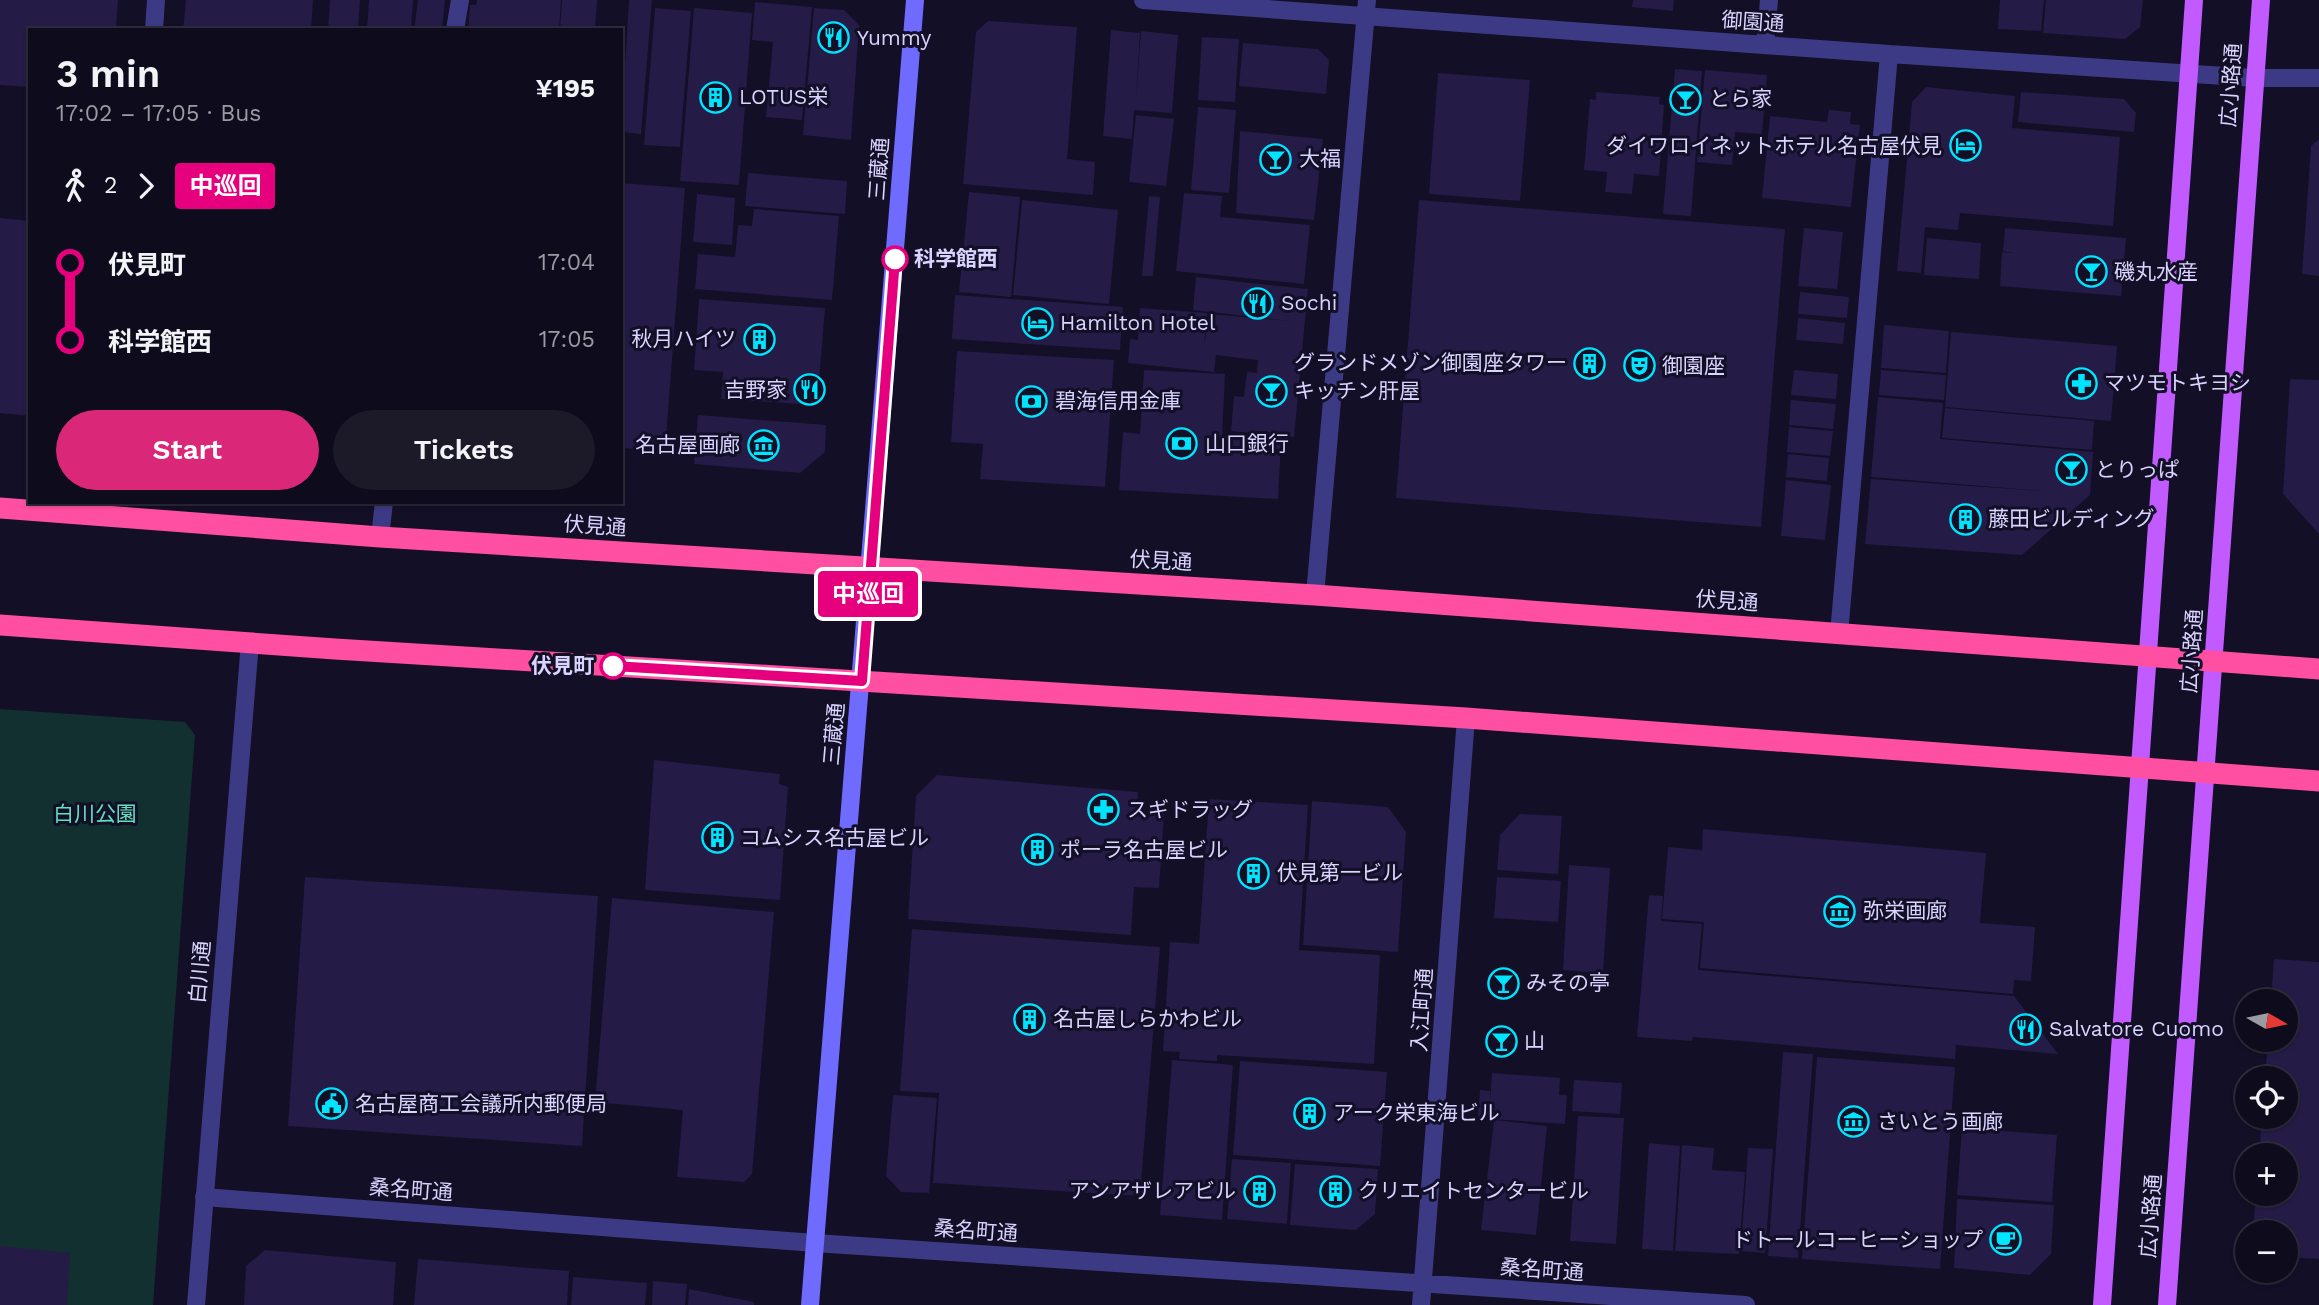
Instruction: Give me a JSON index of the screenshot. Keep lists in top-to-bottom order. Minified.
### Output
{"streets":{"highway":["伏見通"],"main road":["広小路通"],"street":["御園通","三蔵通","白川通","入江町通","桑名町通"]},"crossings":[["御園通","広小路通"],["広小路通","伏見通"],["三蔵通","伏見通"],["三蔵通","桑名町通"],["白川通","桑名町通"],["入江町通","桑名町通"]],"parks":["白川公園"],"places":{"restaurant":["Yummy","Sochi","吉野家","Salvatore Cuomo"],"building":["LOTUS栄","秋月ハイツ","グランドメゾン御園座タワー","藤田ビルディング","コムシス名古屋ビル","ポーラ名古屋ビル","伏見第一ビル","名古屋しらかわビル","アーク栄東海ビル","アンアザレアビル","クリエイトセンタービル"],"bar":["とら家","大福","磯丸水産","キッチン肝屋","とりっぱ","みその亭","山"],"hotel":["ダイワロイネットホテル名古屋伏見","Hamilton Hotel"],"other":["科学館西","伏見町"],"theatre":["御園座"],"pharmacy":["マツモトキヨシ","スギドラッグ"],"bank":["碧海信用金庫","山口銀行"],"museum":["名古屋画廊","弥栄画廊","さいとう画廊"],"public building":["名古屋商工会議所内郵便局"],"cafe":["ドトールコーヒーショップ"]},"lines":["bus line 中巡回"],"north":"right","page":{"on_map":"中巡回","heading":["3 min","17:02 – 17:05 · Bus","¥195"],"legs":["2","中巡回"],"list":[{"name":"伏見町","value":"17:04"},{"name":"科学館西","value":"17:05"}],"buttons":["Start","Tickets"],"map_buttons":["+","−"]}}
